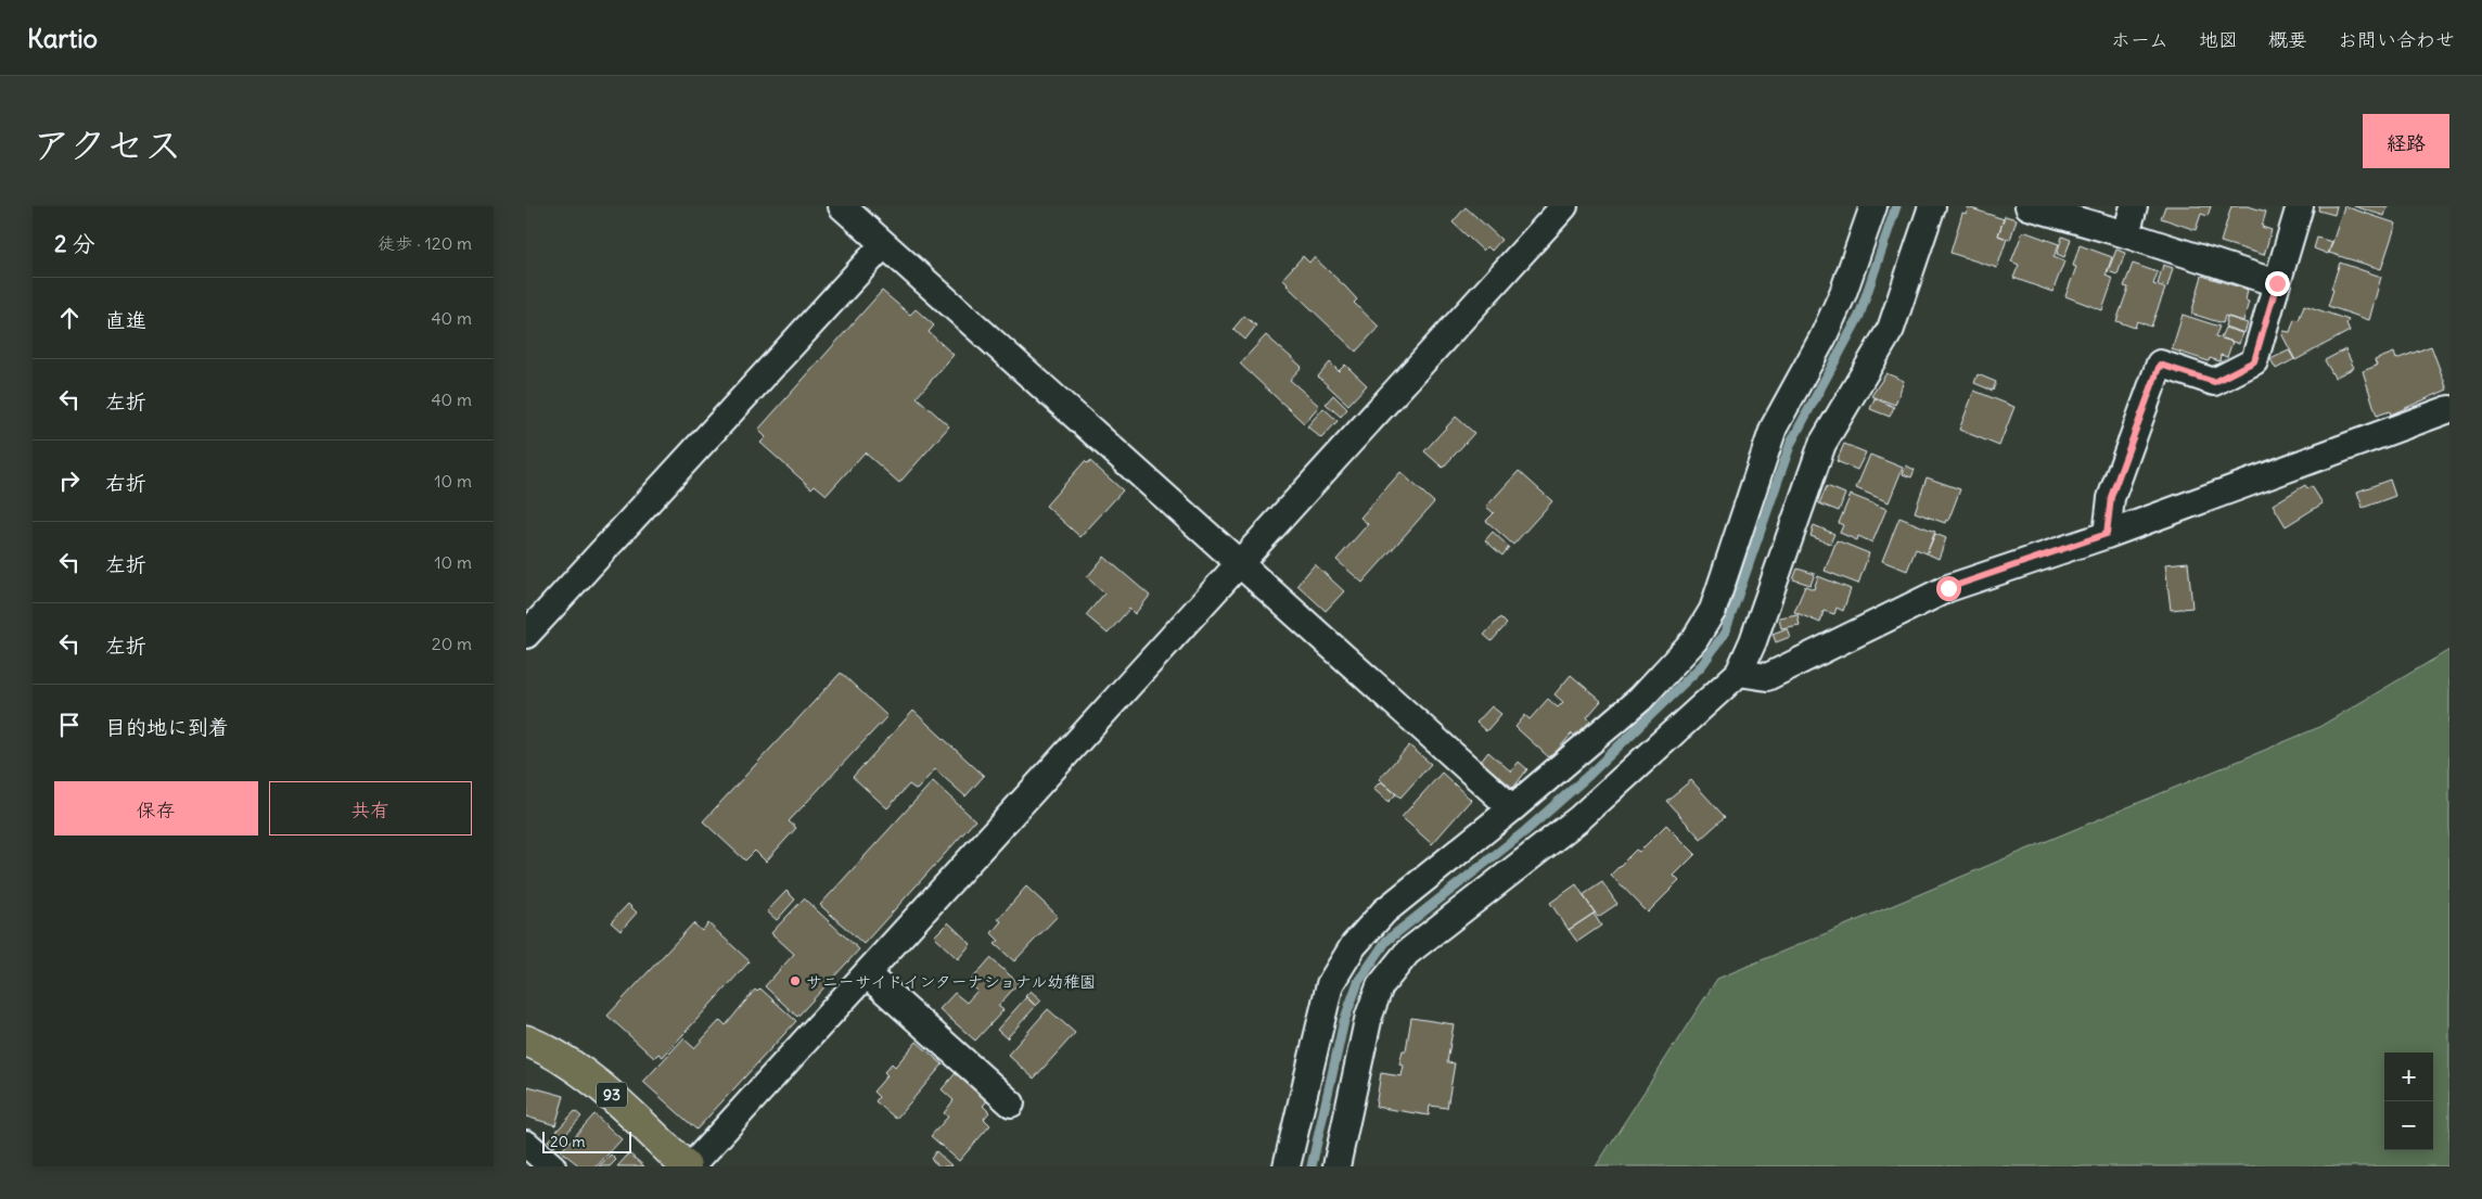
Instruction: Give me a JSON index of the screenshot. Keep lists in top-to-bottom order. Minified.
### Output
{"streets":{"main road":["93"]},"places":["サニーサイドインターナショナル幼稚園"],"scale_bar":"20 m","page":{"header":"Kartio","nav":["ホーム","地図","概要","お問い合わせ"],"title":"アクセス","buttons":["経路",["保存","共有"]],"heading":["2 分","徒歩 · 120 m"],"list":[["直進","40 m"],["左折","40 m"],["右折","10 m"],["左折","10 m"],["左折","20 m"],"目的地に到着"],"map_buttons":["+","−"],"scale":"20 m"}}
